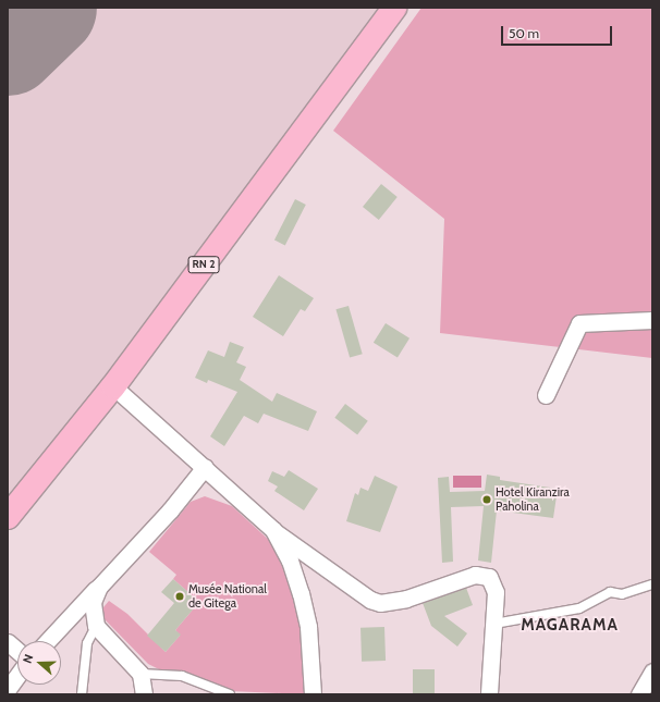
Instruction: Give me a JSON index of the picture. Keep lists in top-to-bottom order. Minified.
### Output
{"streets":{"main road":["RN 2"]},"districts":["MAGARAMA"],"places":["Hotel Kiranzira Paholina","Musée National de Gitega"],"scale_bar":"50 m","north":"left"}
